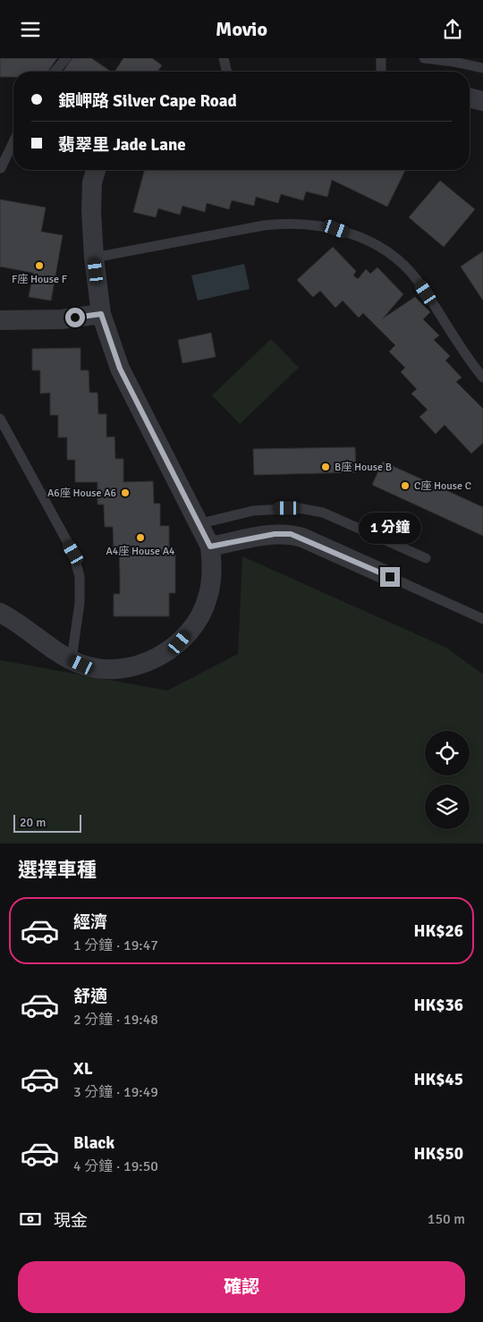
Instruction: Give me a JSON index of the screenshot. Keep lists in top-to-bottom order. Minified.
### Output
{"places":["F座 House F","B座 House B","C座 House C","A6座 House A6","A4座 House A4"],"scale_bar":"20 m","page":{"header":"Movio","banner":["銀岬路 Silver Cape Road","翡翠里 Jade Lane"],"bubble":"1 分鐘","scale":"20 m","heading":"選擇車種","list":[{"name":"經濟","note":"1 分鐘 · 19:47","value":"HK$26"},{"name":"舒適","note":"2 分鐘 · 19:48","value":"HK$36"},{"name":"XL","note":"3 分鐘 · 19:49","value":"HK$45"},{"name":"Black","note":"4 分鐘 · 19:50","value":"HK$50"}],"pay":["現金","150 m"],"buttons":"確認"}}
